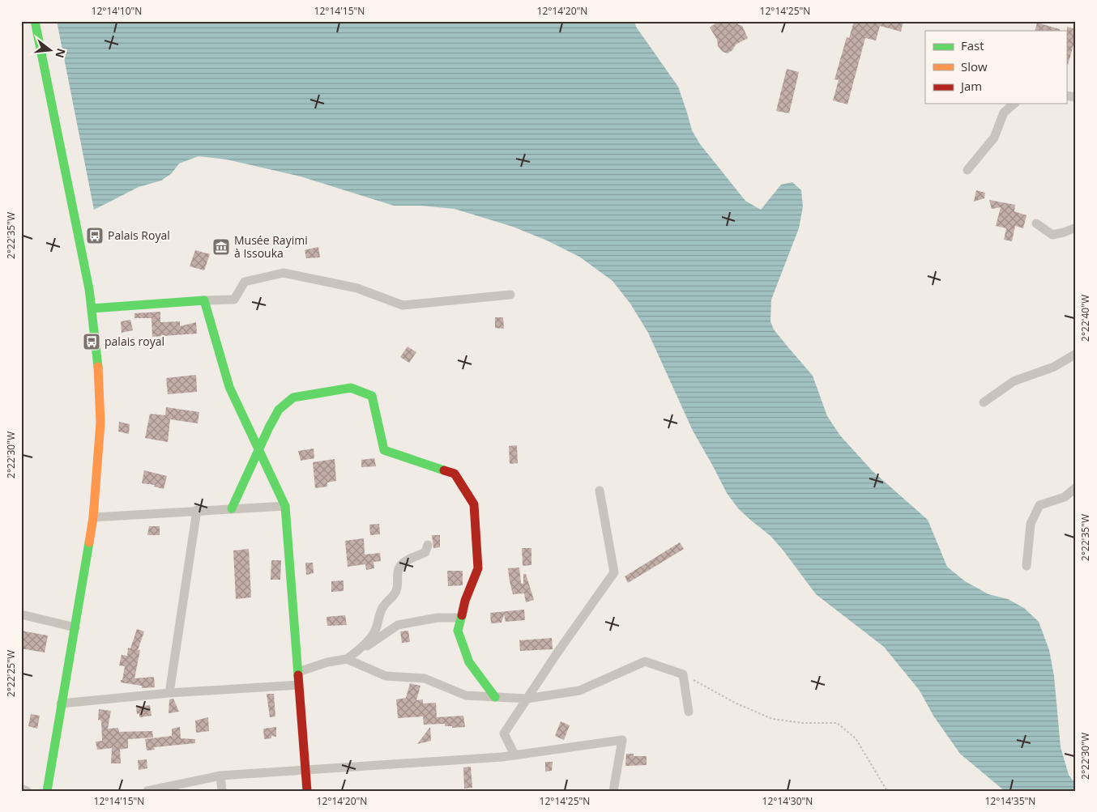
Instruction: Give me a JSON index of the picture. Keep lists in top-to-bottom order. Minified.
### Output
{"places":{"bus stop":["Palais Royal","palais royal"],"museum":["Musée Rayimi à Issouka"]},"legend":["Fast","Slow","Jam"],"north":"right","coordinates":["12°14'10\"N","12°14'15\"N","12°14'20\"N","12°14'25\"N","2°22'35\"W","2°22'40\"W","2°22'30\"W","2°22'25\"W","12°14'30\"N","12°14'35\"N"]}
